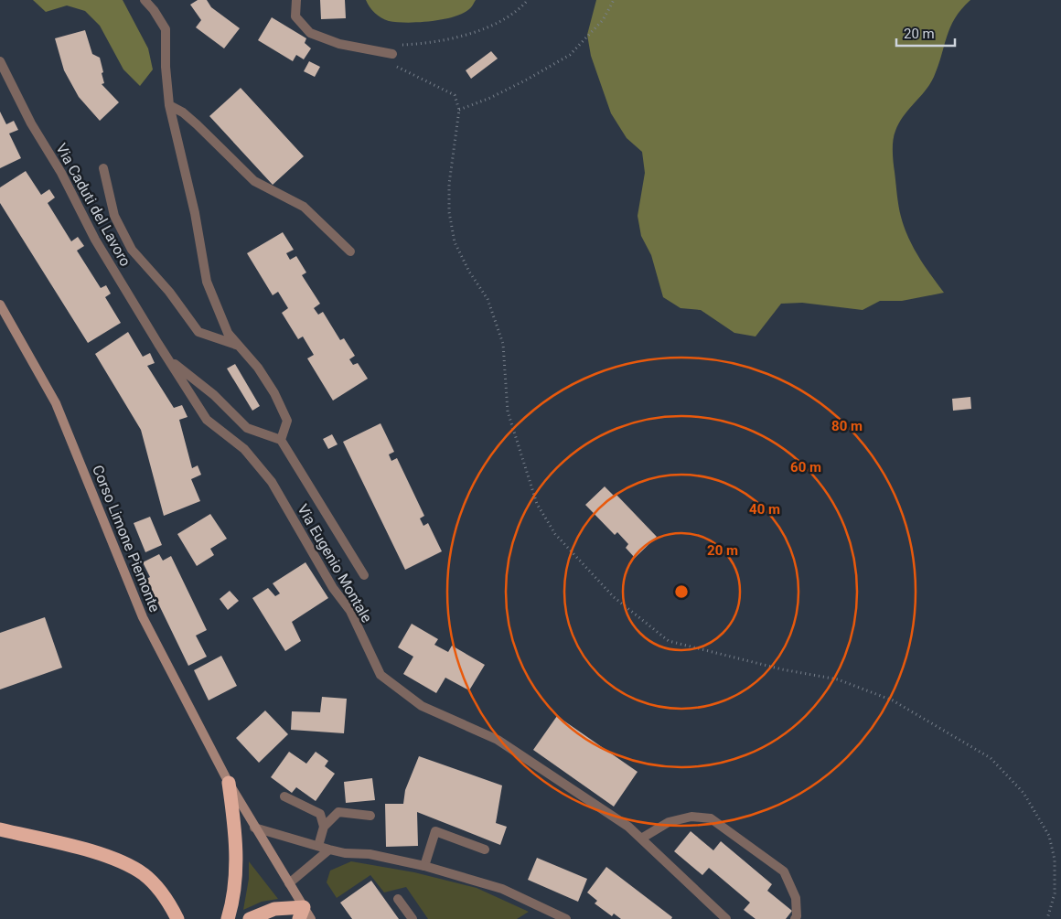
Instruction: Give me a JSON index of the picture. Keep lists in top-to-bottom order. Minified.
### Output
{"streets":{"main road":["Corso Limone Piemonte"],"street":["Via Caduti del Lavoro","Via Eugenio Montale"]},"crossings":[["Via Caduti del Lavoro","Via Eugenio Montale"]],"scale_bar":"20 m","rings":["80 m","60 m","40 m","20 m"]}
